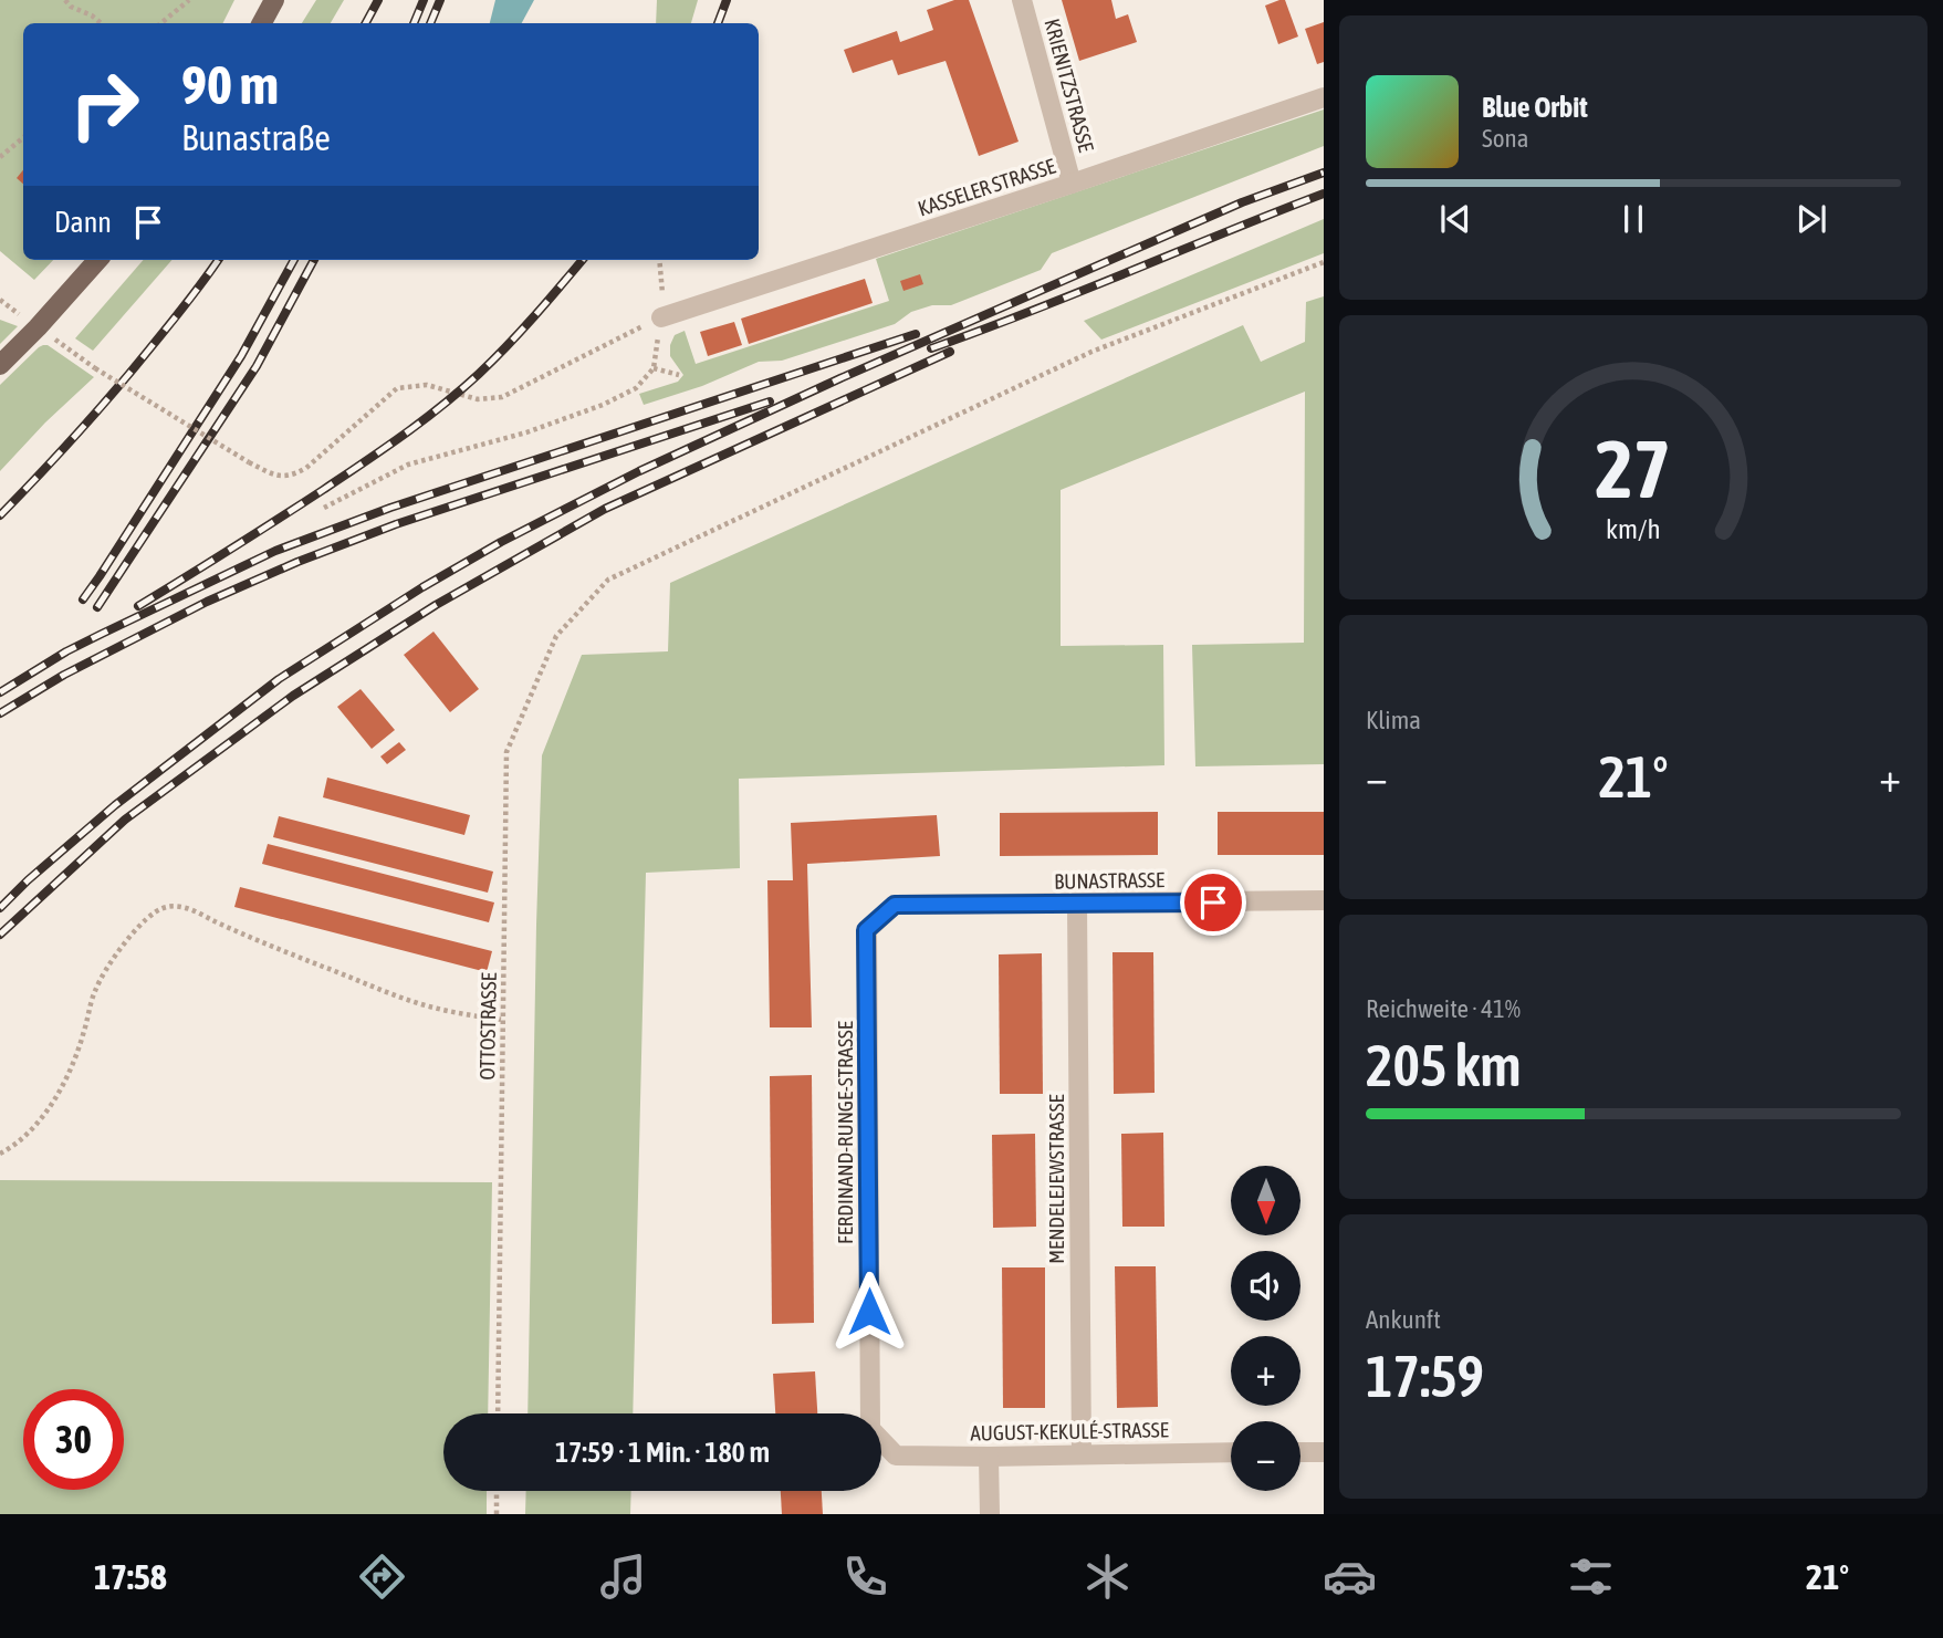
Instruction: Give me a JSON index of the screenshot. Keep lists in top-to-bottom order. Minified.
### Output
{"streets":{"street":["KRIENITZSTRASSE","KASSELER STRASSE","BUNASTRASSE","FERDINAND-RUNGE-STRASSE","MENDELEJEWSTRASSE","AUGUST-KEKULÉ-STRASSE"],"path":["OTTOSTRASSE"]},"crossings":[["KRIENITZSTRASSE","KASSELER STRASSE"],["BUNASTRASSE","FERDINAND-RUNGE-STRASSE"],["BUNASTRASSE","MENDELEJEWSTRASSE"],["FERDINAND-RUNGE-STRASSE","AUGUST-KEKULÉ-STRASSE"],["MENDELEJEWSTRASSE","AUGUST-KEKULÉ-STRASSE"]],"north":"bottom","page":{"turn":["90 m","Bunastraße"],"song":["Blue Orbit","Sona"],"then":"Dann","tile":["Klima",["Reichweite · 41%","205 km"],["Ankunft","17:59"]],"heat":["−","21°","+"],"map_buttons":["+","−"],"limit":"30","trip":"17:59 · 1 Min. · 180 m","tabs":["17:58","21°"],"gauge":["27","km/h"]}}
